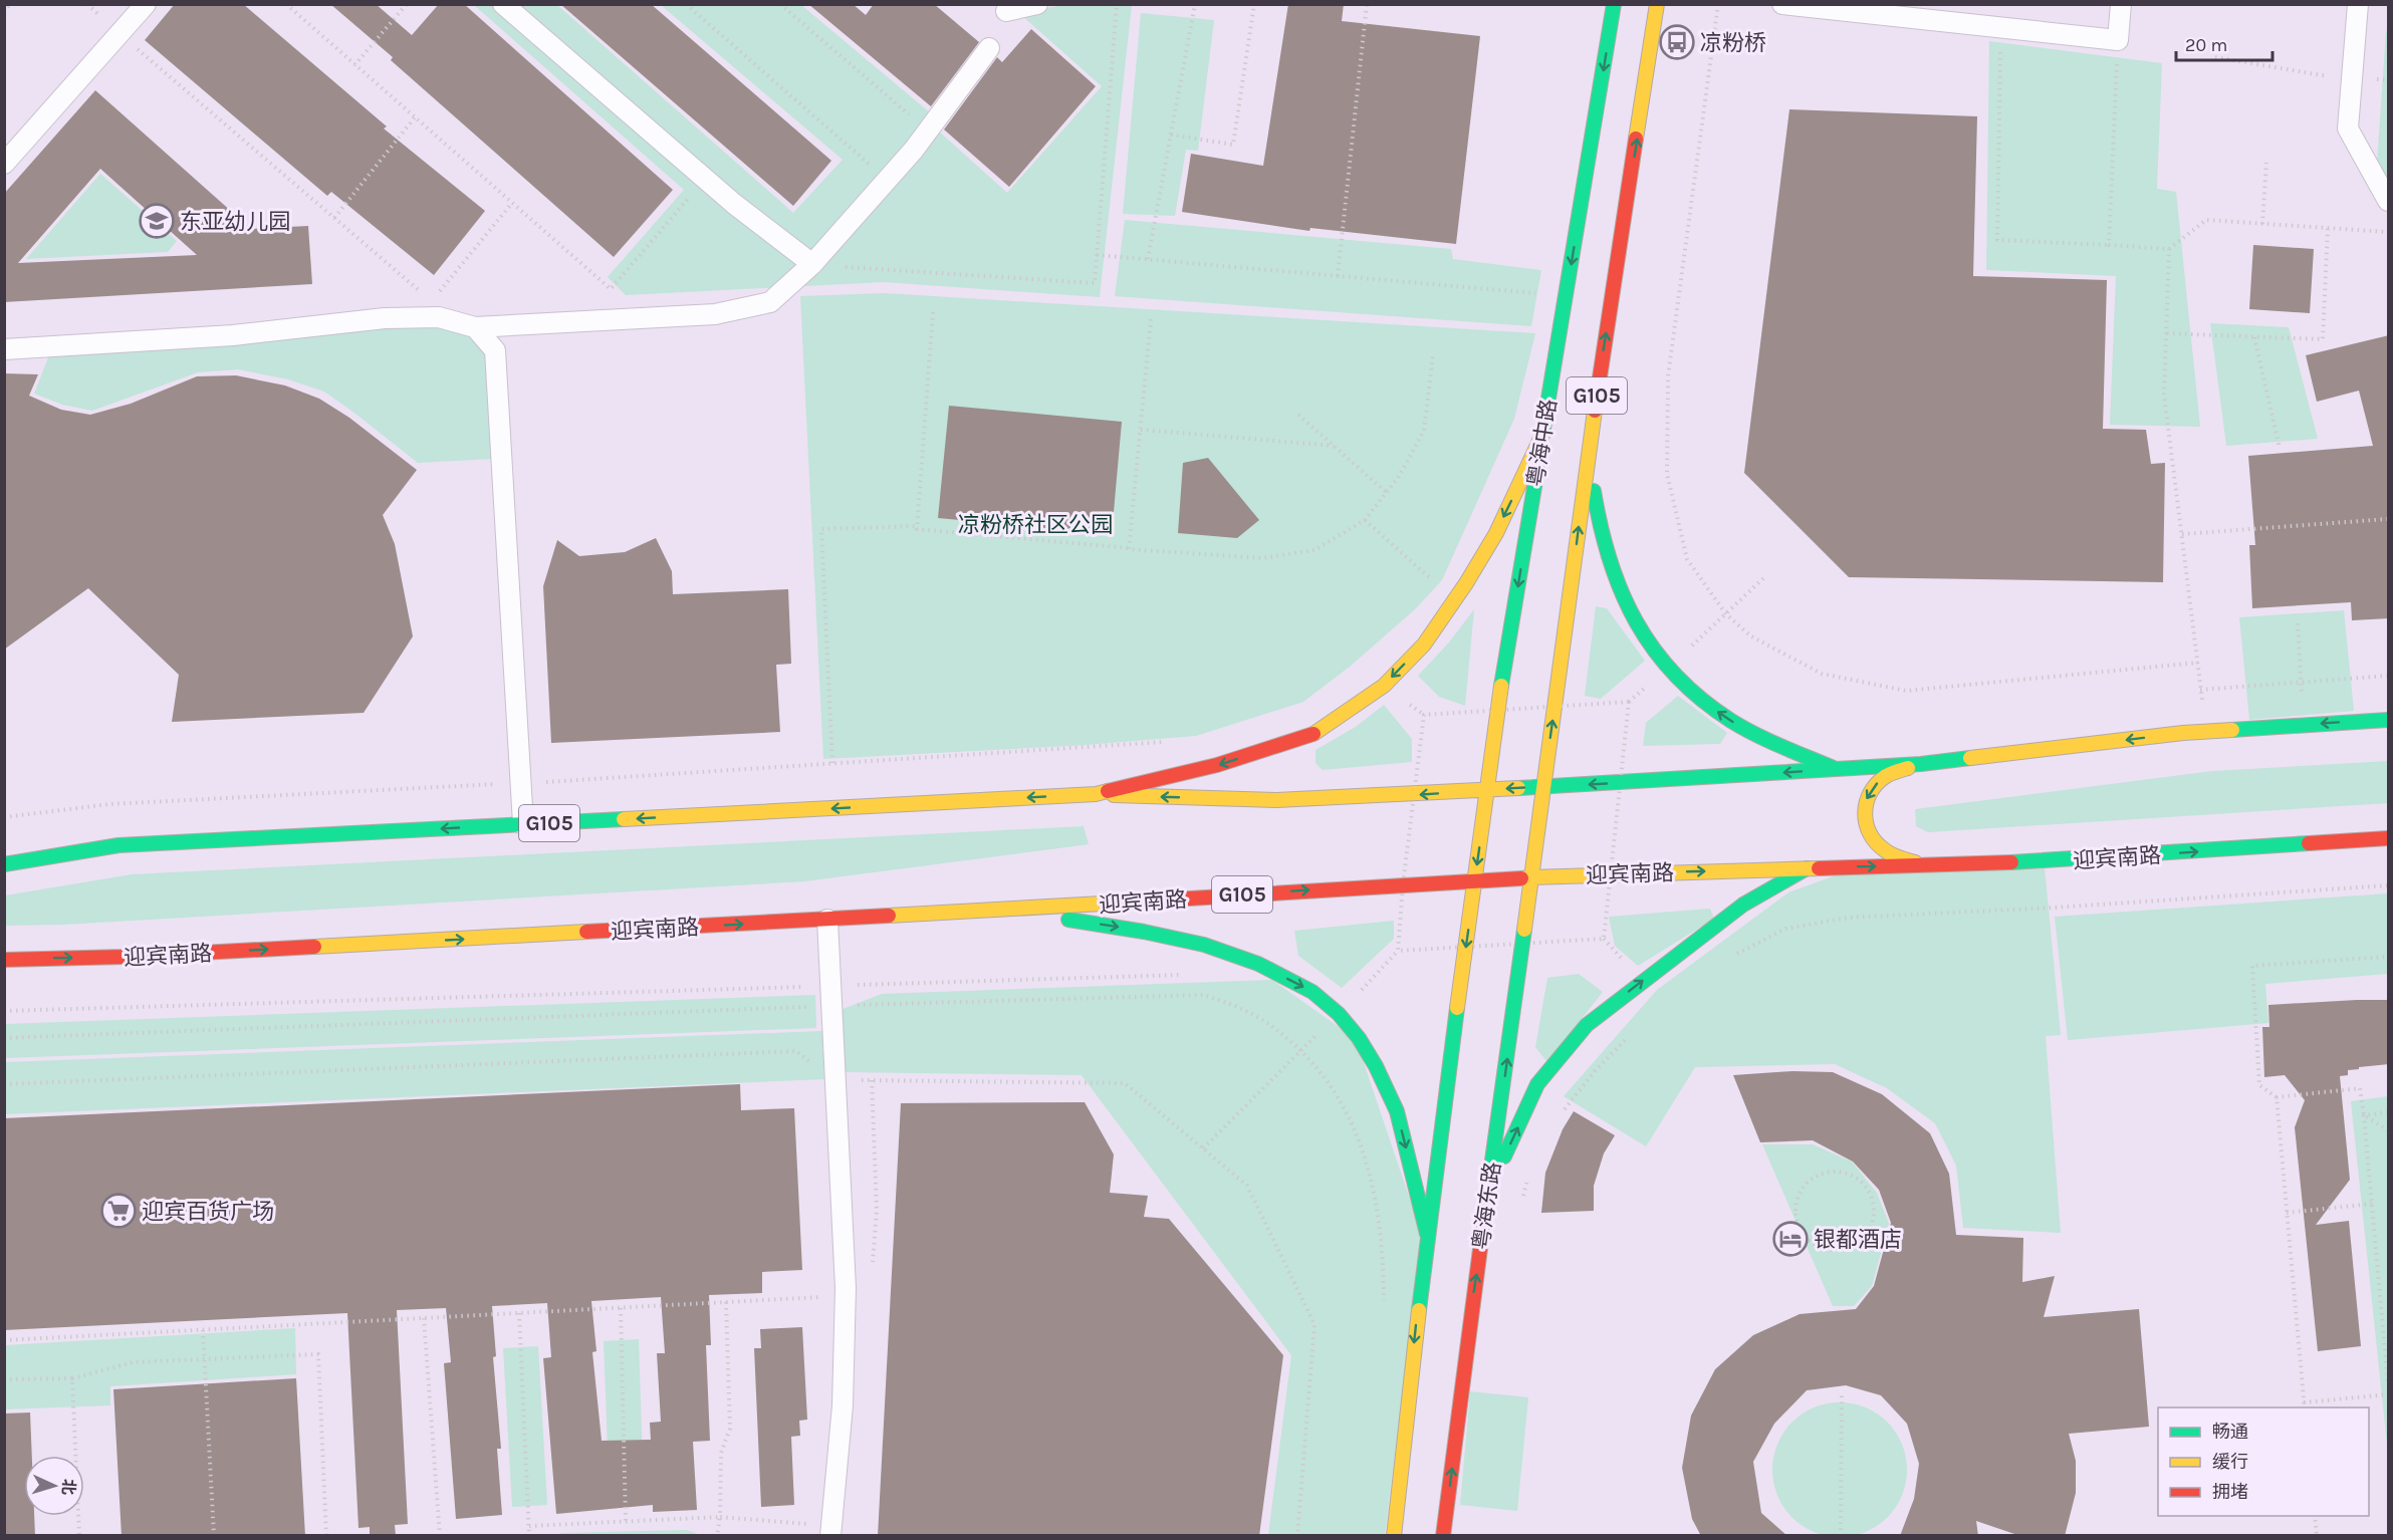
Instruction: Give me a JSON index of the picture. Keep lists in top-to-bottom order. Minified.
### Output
{"streets":{"main road":["G105","粤海中路","迎宾南路","粤海东路"]},"crossings":[["粤海中路","迎宾南路"],["粤海中路","粤海东路"],["迎宾南路","粤海东路"]],"parks":["凉粉桥社区公园"],"places":{"bus stop":["凉粉桥"],"school or university":["东亚幼儿园"],"supermarket":["迎宾百货广场"],"hotel":["银都酒店"]},"legend":["畅通","缓行","拥堵"],"scale_bar":"20 m","north":"right"}
